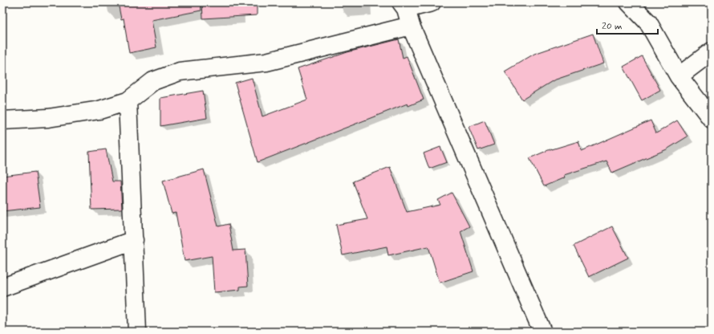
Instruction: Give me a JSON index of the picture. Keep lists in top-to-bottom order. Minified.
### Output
{"scale_bar":"20 m"}
